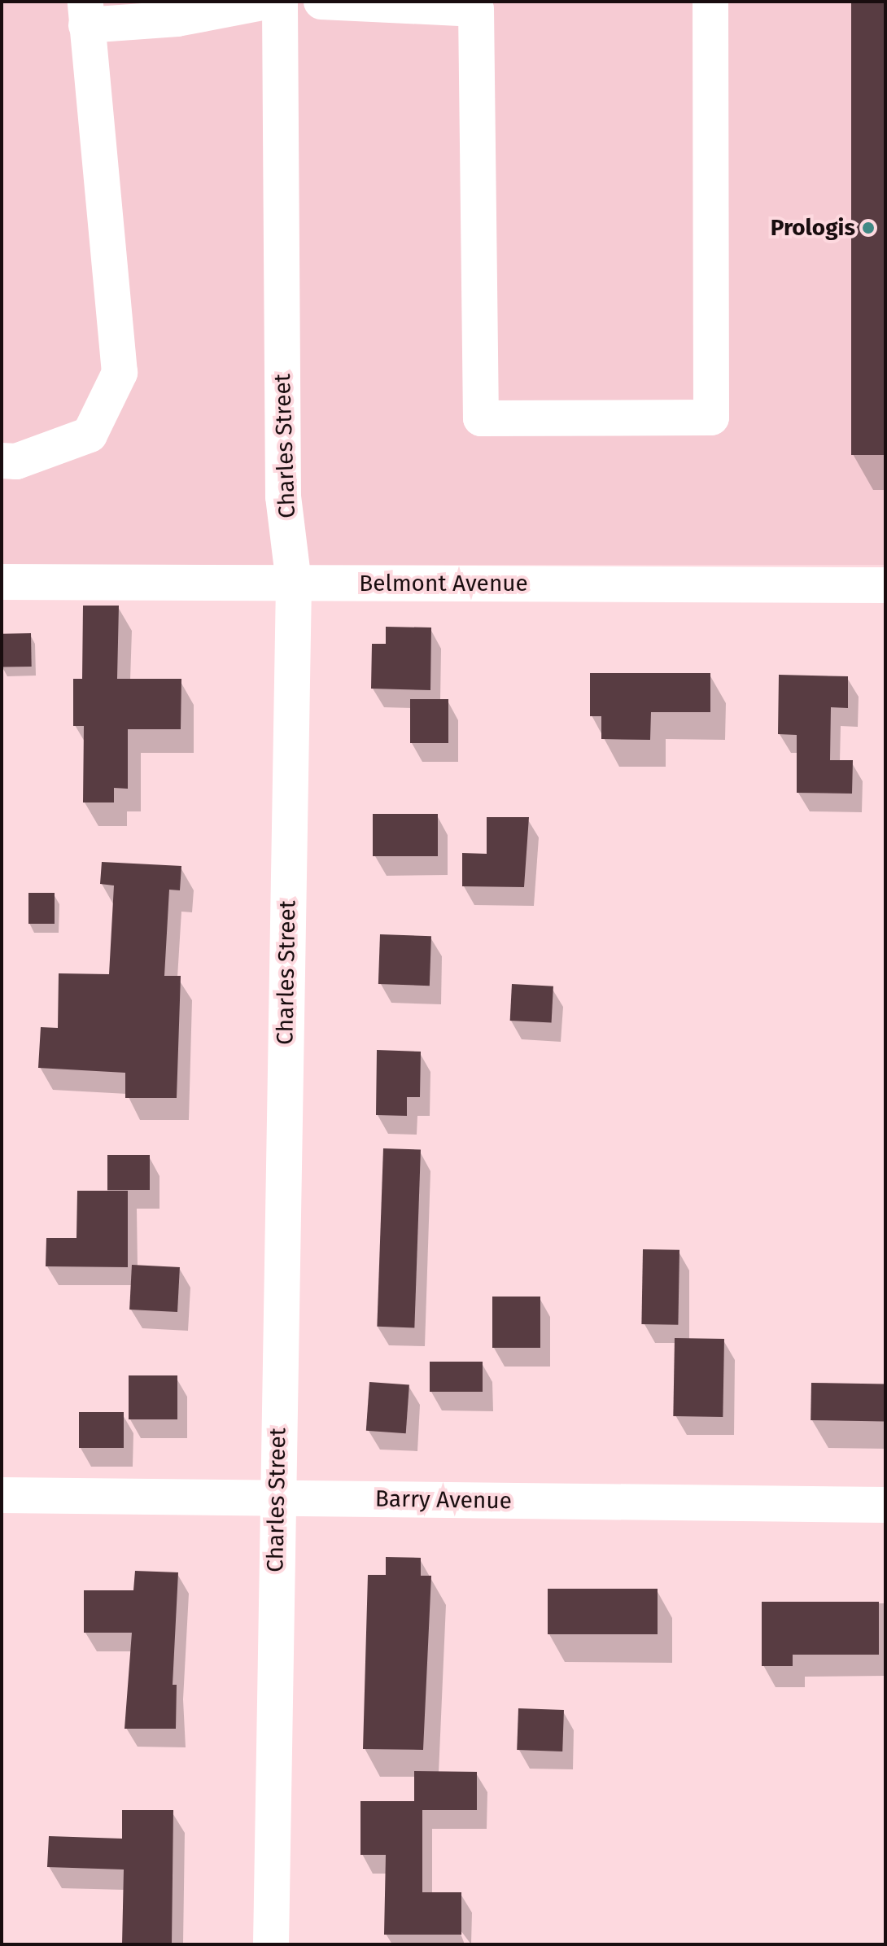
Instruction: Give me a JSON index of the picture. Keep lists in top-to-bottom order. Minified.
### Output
{"streets":{"street":["Charles Street","Belmont Avenue","Barry Avenue"]},"crossings":[["Charles Street","Belmont Avenue"],["Charles Street","Barry Avenue"]],"places":["Prologis"]}
